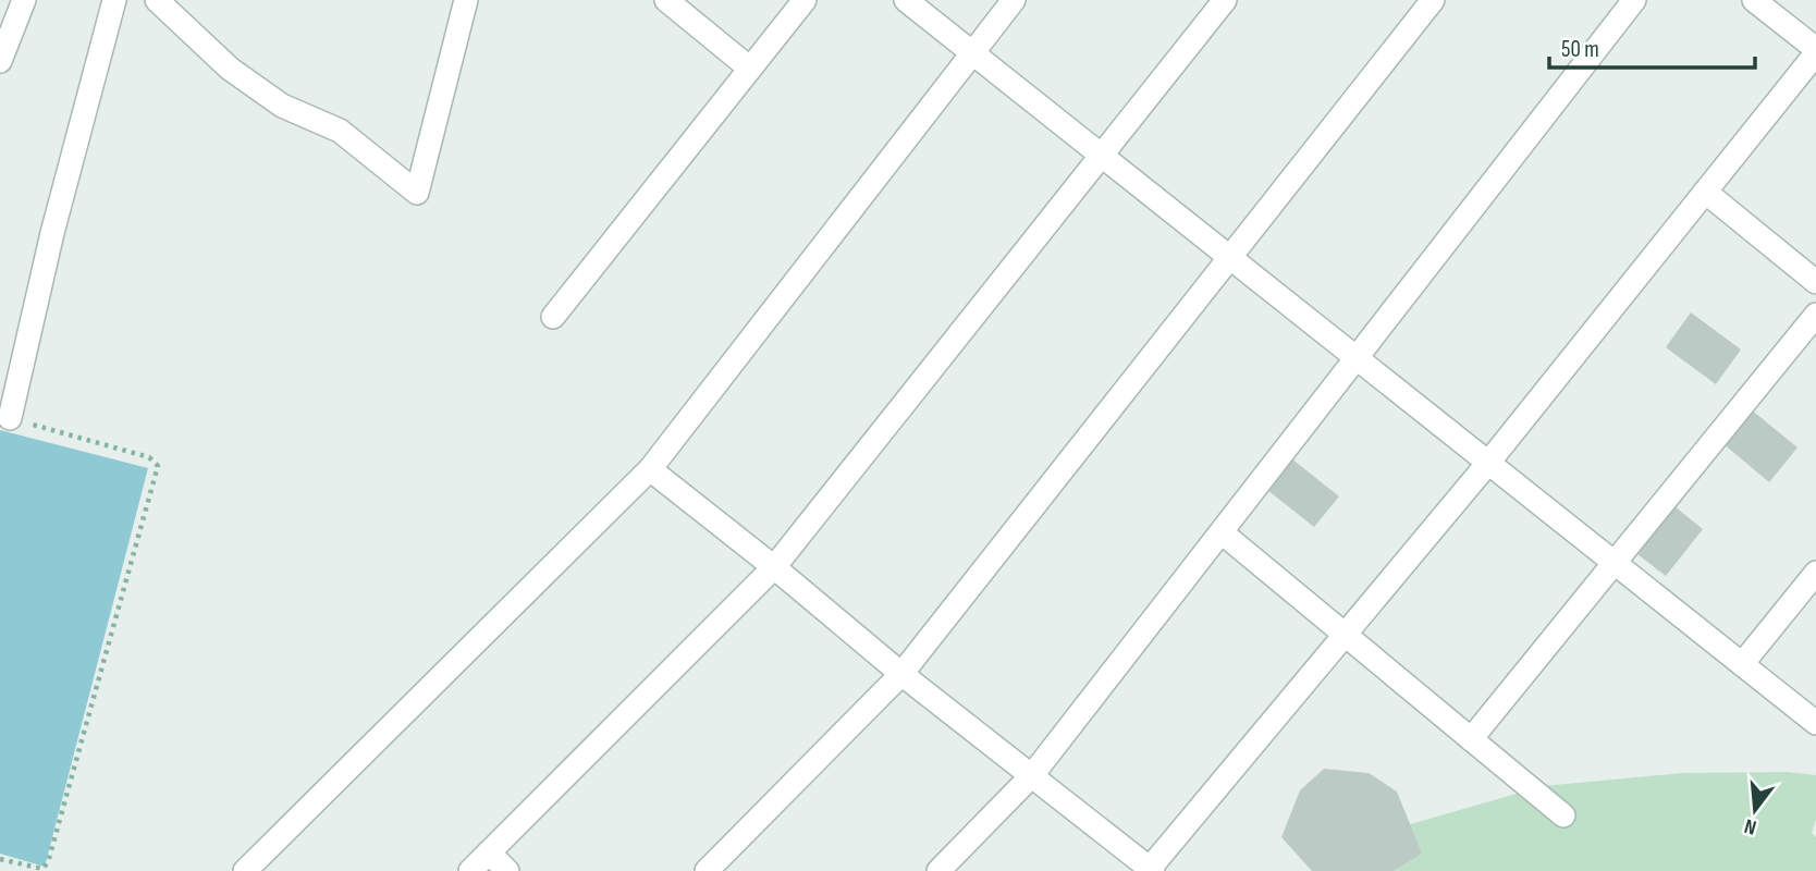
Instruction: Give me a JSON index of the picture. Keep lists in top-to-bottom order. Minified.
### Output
{"scale_bar":"50 m","north":"bottom"}
